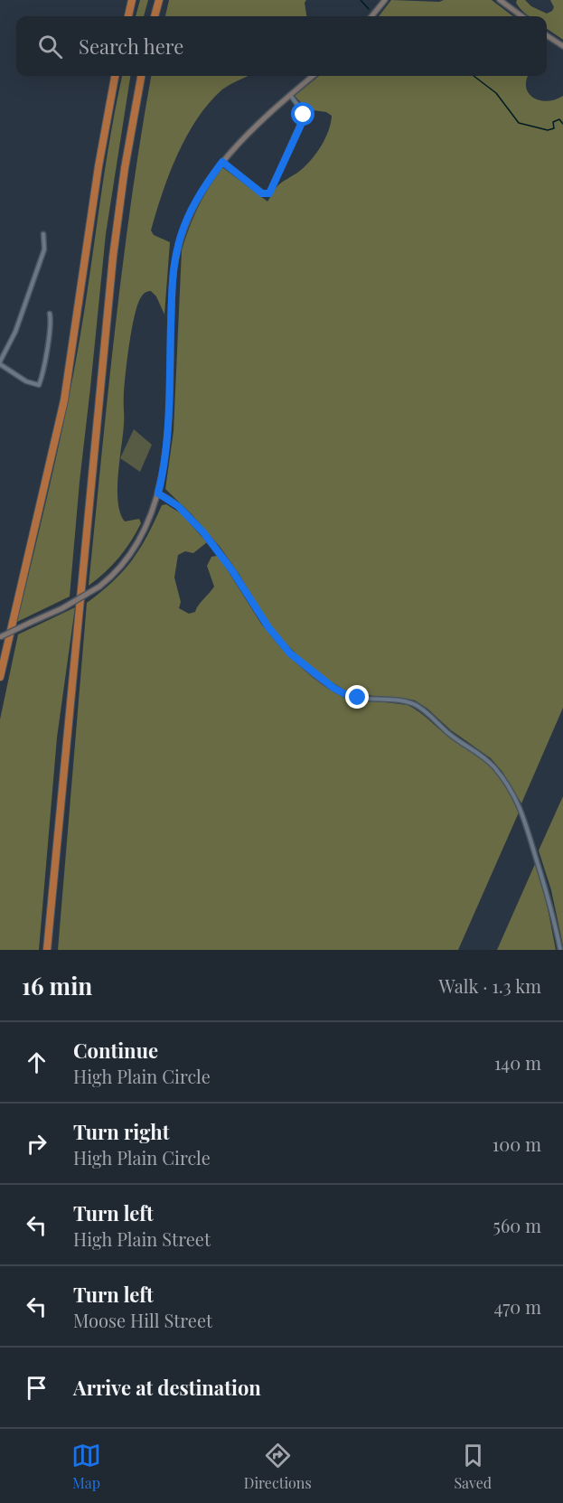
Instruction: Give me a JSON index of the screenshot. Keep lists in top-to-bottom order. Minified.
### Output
{"page":{"search":"Search here","heading":["16 min","Walk · 1.3 km"],"list":[["Continue","High Plain Circle","140 m"],["Turn right","High Plain Circle","100 m"],["Turn left","High Plain Street","560 m"],["Turn left","Moose Hill Street","470 m"],"Arrive at destination"],"nav":["Map","Directions","Saved"]}}
